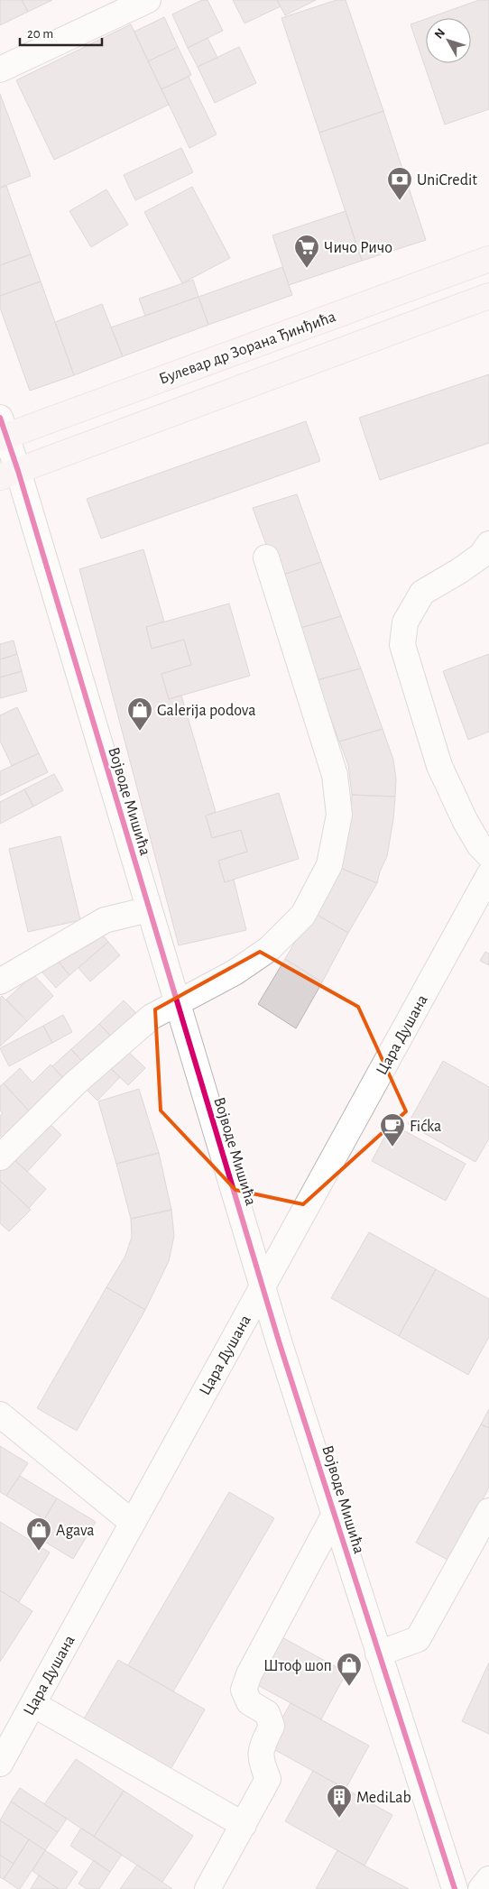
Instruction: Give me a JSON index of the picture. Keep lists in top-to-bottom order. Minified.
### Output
{"streets":{"main road":["Булевар др Зорана Ђинђића"],"street":["Војводе Мишића","Цара Душана"]},"crossings":[["Булевар др Зорана Ђинђића","Војводе Мишића"],["Војводе Мишића","Цара Душана"]],"places":{"bank":["UniCredit"],"supermarket":["Чичо Ричо"],"shop":["Galerija podova","Agava","Штоф шоп"],"cafe":["Fićka"],"building":["MediLab"]},"scale_bar":"20 m","north":"top left"}
